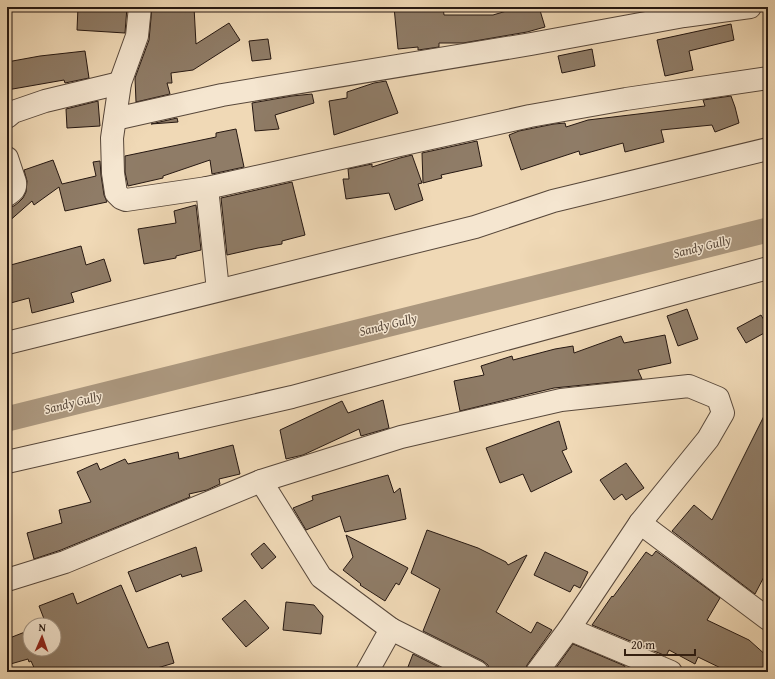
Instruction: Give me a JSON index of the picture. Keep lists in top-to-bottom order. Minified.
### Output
{"water":["Sandy Gully"],"scale_bar":"20 m","north":"top"}
